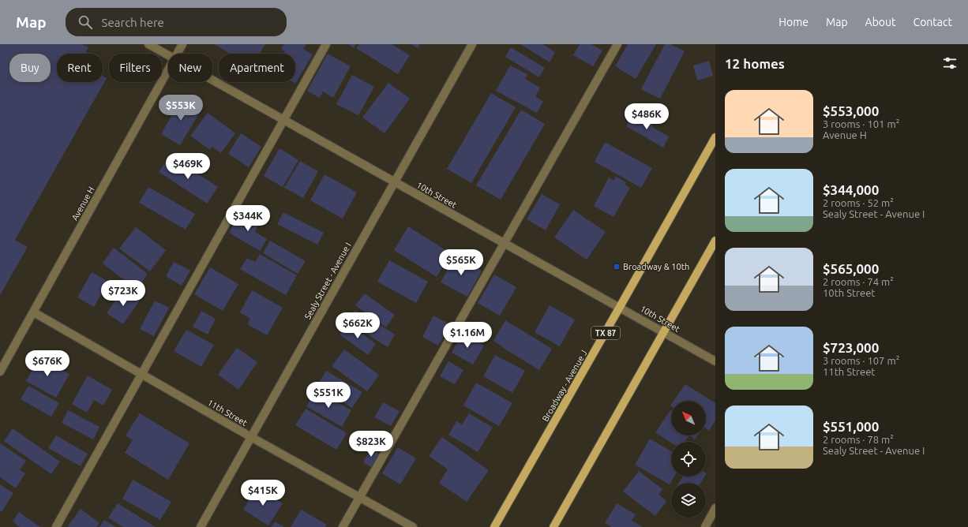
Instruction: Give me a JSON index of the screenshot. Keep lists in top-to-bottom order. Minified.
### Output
{"streets":{"main road":["TX 87","Broadway - Avenue J"],"street":["10th Street","Avenue H","Sealy Street - Avenue I","11th Street"]},"crossings":[["10th Street","Sealy Street - Avenue I"],["10th Street","Broadway - Avenue J"],["Avenue H","11th Street"],["Sealy Street - Avenue I","11th Street"]],"places":{"transit":["Broadway & 10th"]},"north":"top left","page":{"header":"Map","search":"Search here","nav":["Home","Map","About","Contact"],"heading":"12 homes","chip":["Buy","Rent","Filters","New","Apartment"],"list":[{"name":"$553,000","note":"3 rooms · 101 m² · Avenue H"},{"name":"$344,000","note":"2 rooms · 52 m² · Sealy Street - Avenue I"},{"name":"$565,000","note":"2 rooms · 74 m² · 10th Street"},{"name":"$723,000","note":"3 rooms · 107 m² · 11th Street"},{"name":"$551,000","note":"2 rooms · 78 m² · Sealy Street - Avenue I"}],"price":["$553K","$486K","$469K","$344K","$565K","$723K","$662K","$1.16M","$676K","$551K","$823K","$415K"]}}
